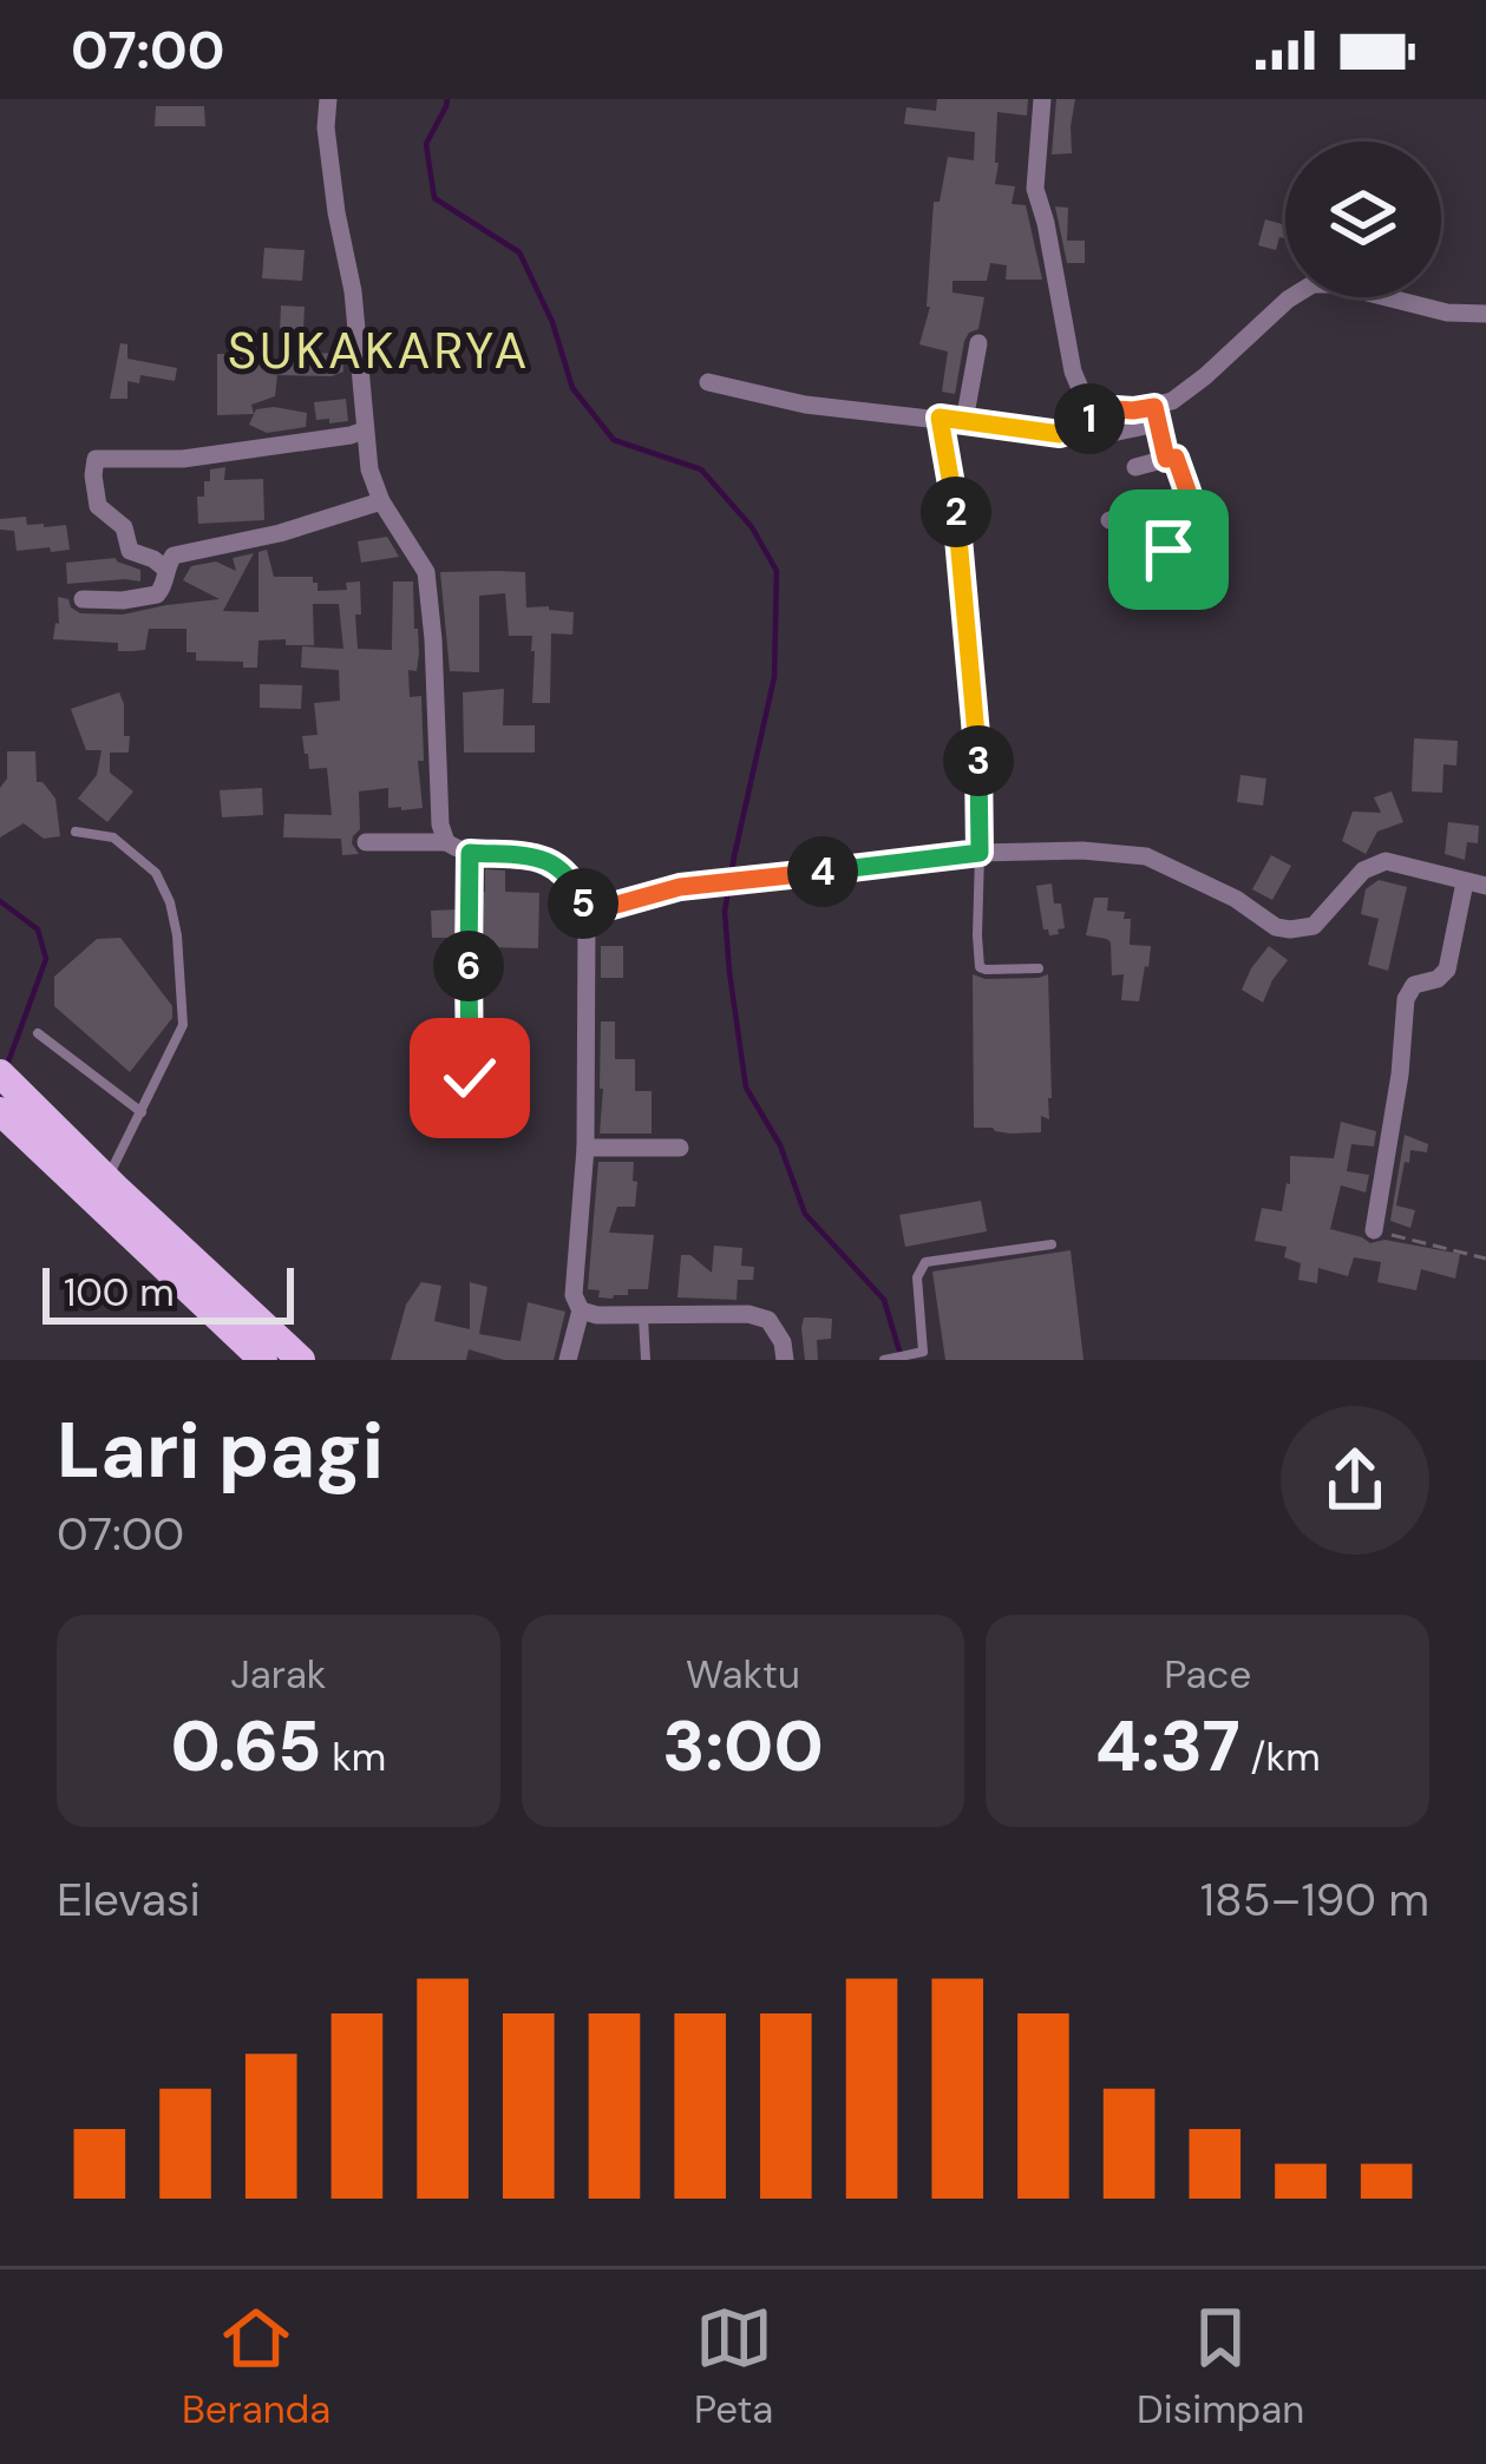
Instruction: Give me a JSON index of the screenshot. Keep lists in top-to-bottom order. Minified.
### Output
{"districts":["SUKAKARYA"],"scale_bar":"100 m","page":{"status":"07:00","pins":["1","2","3","4","5","6"],"scale":"100 m","heading":["Lari pagi","07:00"],"stats":[["Jarak","0.65 km"],["Waktu","3:00"],["Pace","4:37 /km"]],"chart":["Elevasi","185–190 m"],"tabs":["Beranda","Peta","Disimpan"]}}
